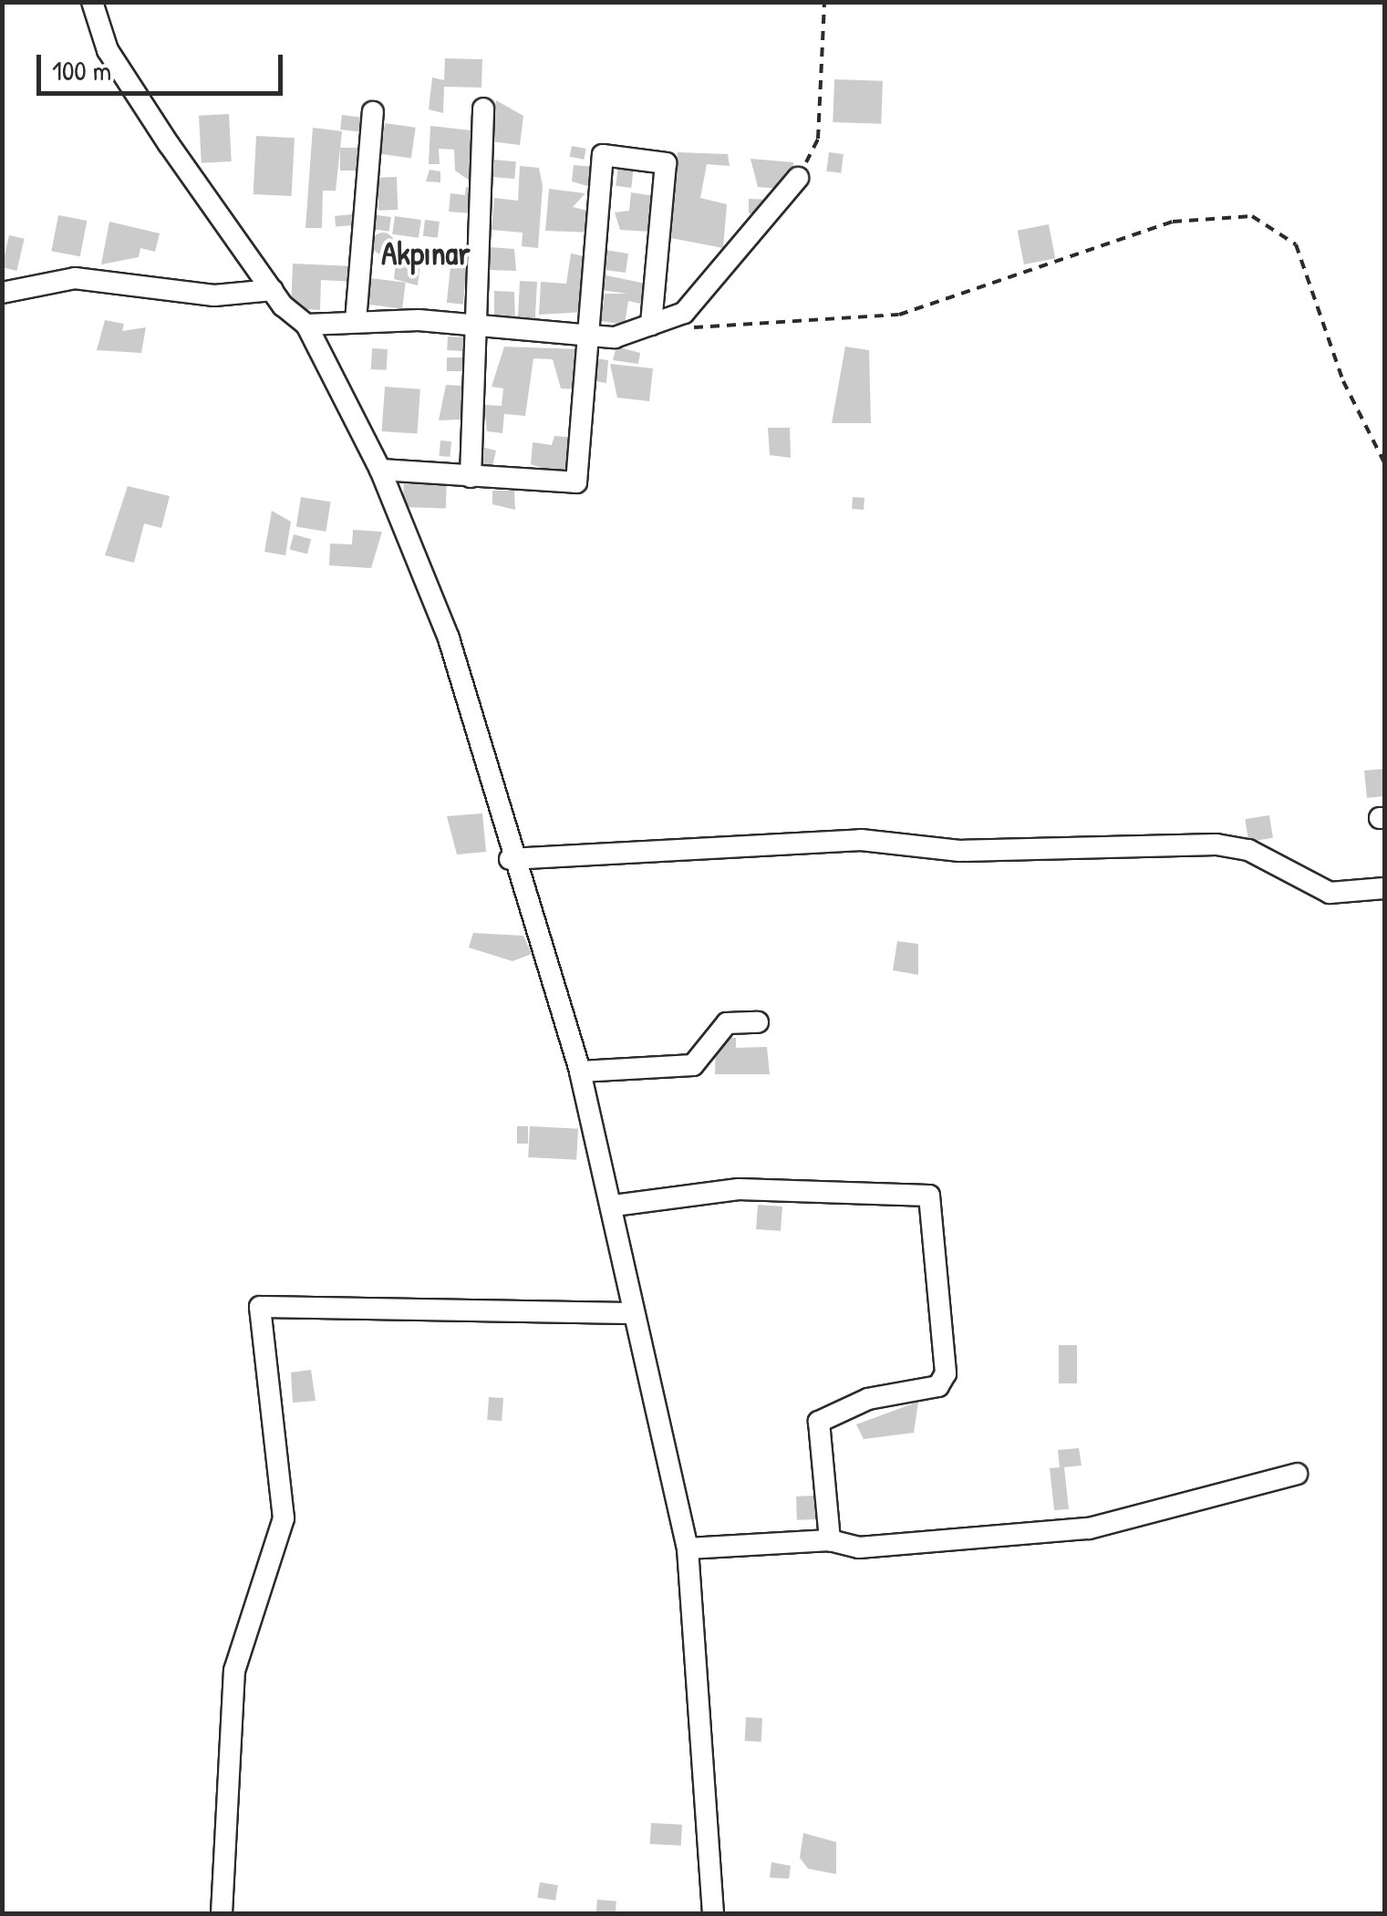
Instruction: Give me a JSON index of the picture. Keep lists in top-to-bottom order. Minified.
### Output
{"districts":["Akpınar"],"scale_bar":"100 m"}
